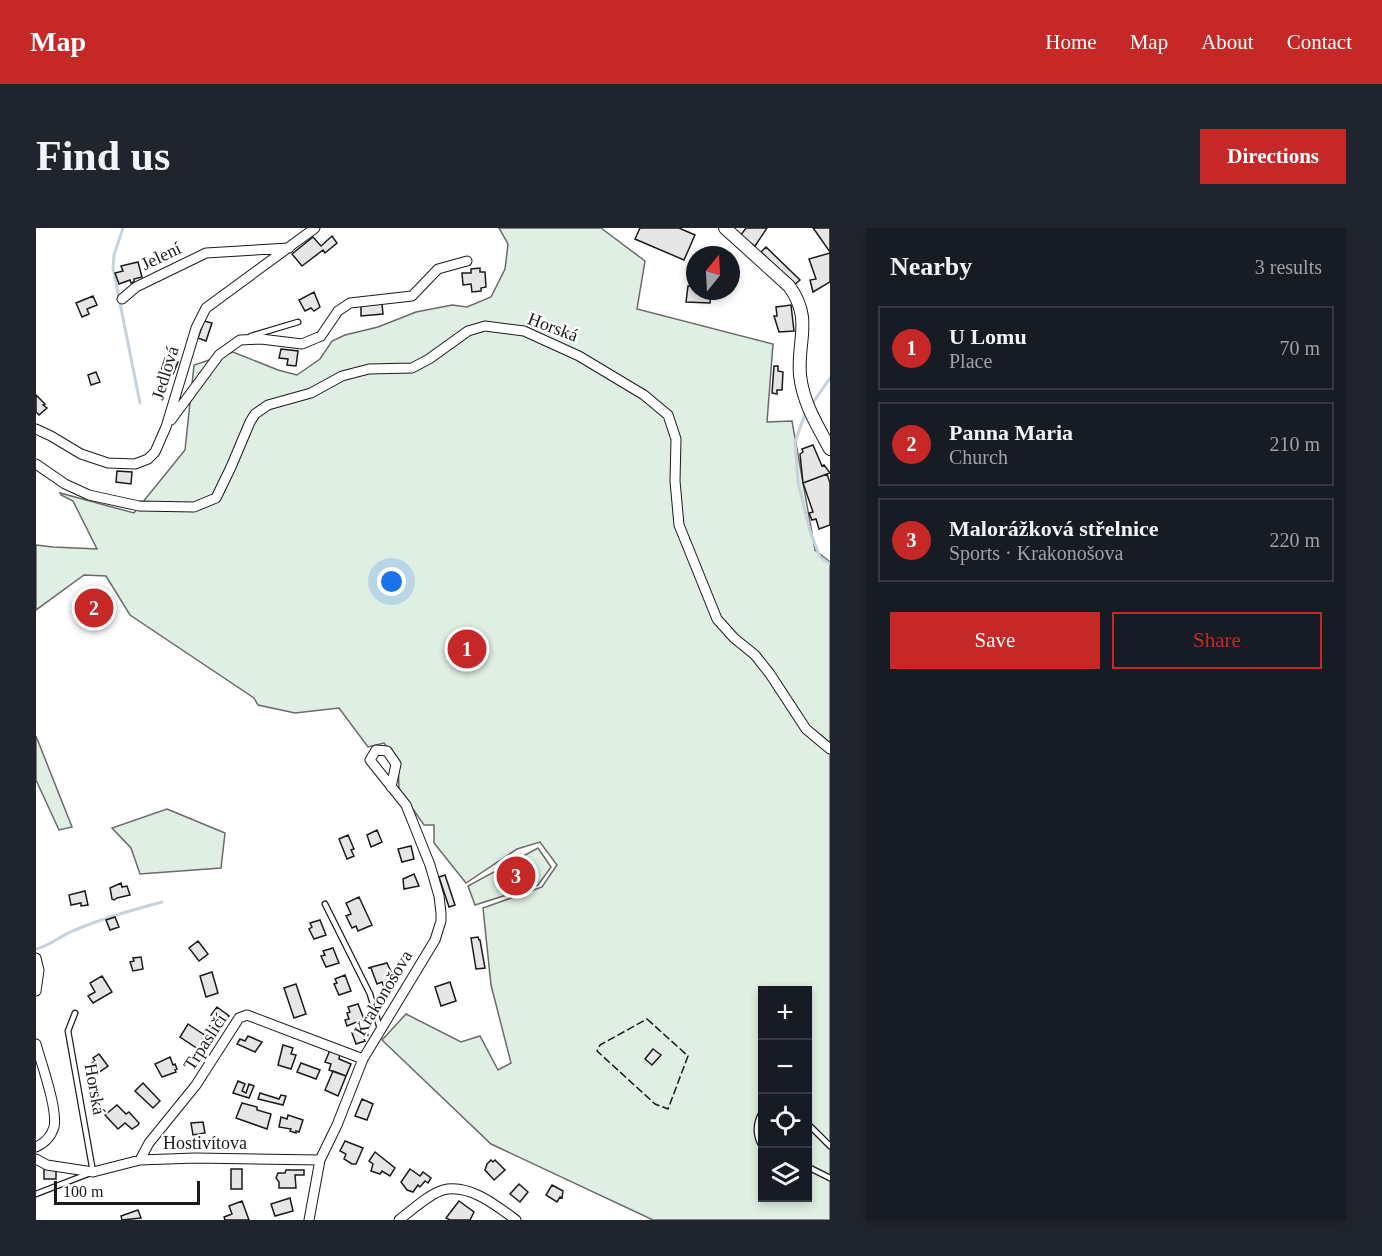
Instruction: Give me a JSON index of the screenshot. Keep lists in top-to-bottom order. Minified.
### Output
{"streets":{"street":["Jelení","Horská","Jedlová","Krakonošova","Trpasličí","Hostivítova"]},"crossings":[["Jelení","Jedlová"],["Horská","Hostivítova"],["Krakonošova","Trpasličí"],["Krakonošova","Hostivítova"],["Trpasličí","Hostivítova"]],"scale_bar":"100 m","north":"top","page":{"header":"Map","nav":["Home","Map","About","Contact"],"buttons":["Directions",["Save","Share"]],"title":"Find us","heading":["Nearby","3 results"],"list":[{"mark":"1","name":"U Lomu","note":"Place","value":"70 m"},{"mark":"2","name":"Panna Maria","note":"Church","value":"210 m"},{"mark":"3","name":"Malorážková střelnice","note":"Sports · Krakonošova","value":"220 m"}],"pins":["2","1","3"],"map_buttons":["+","−"],"scale":"100 m"}}
